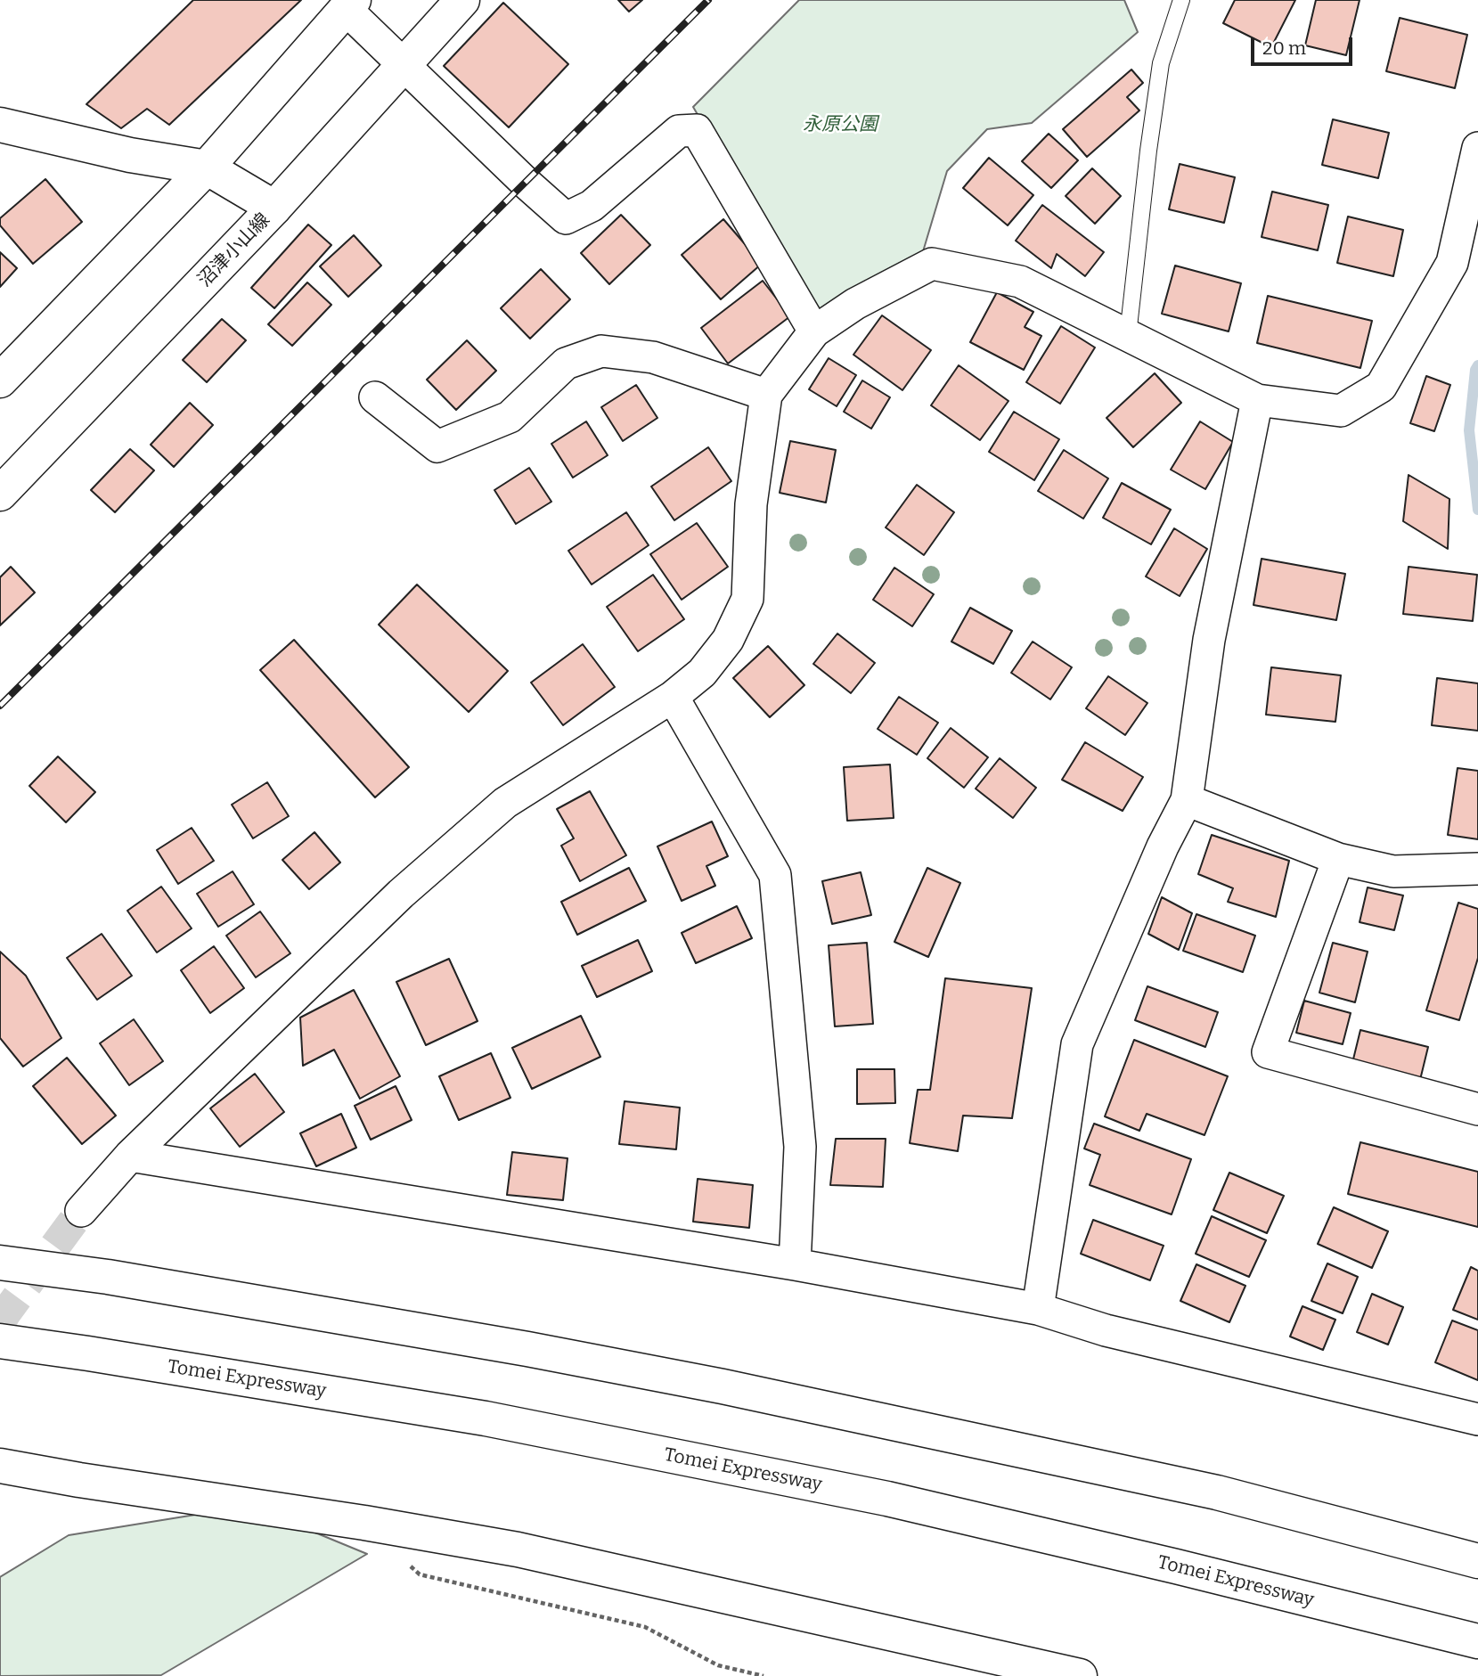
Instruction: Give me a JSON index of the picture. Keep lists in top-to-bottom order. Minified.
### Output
{"streets":{"main road":["沼津小山線","Tomei Expressway"]},"parks":["永原公園"],"scale_bar":"20 m"}
